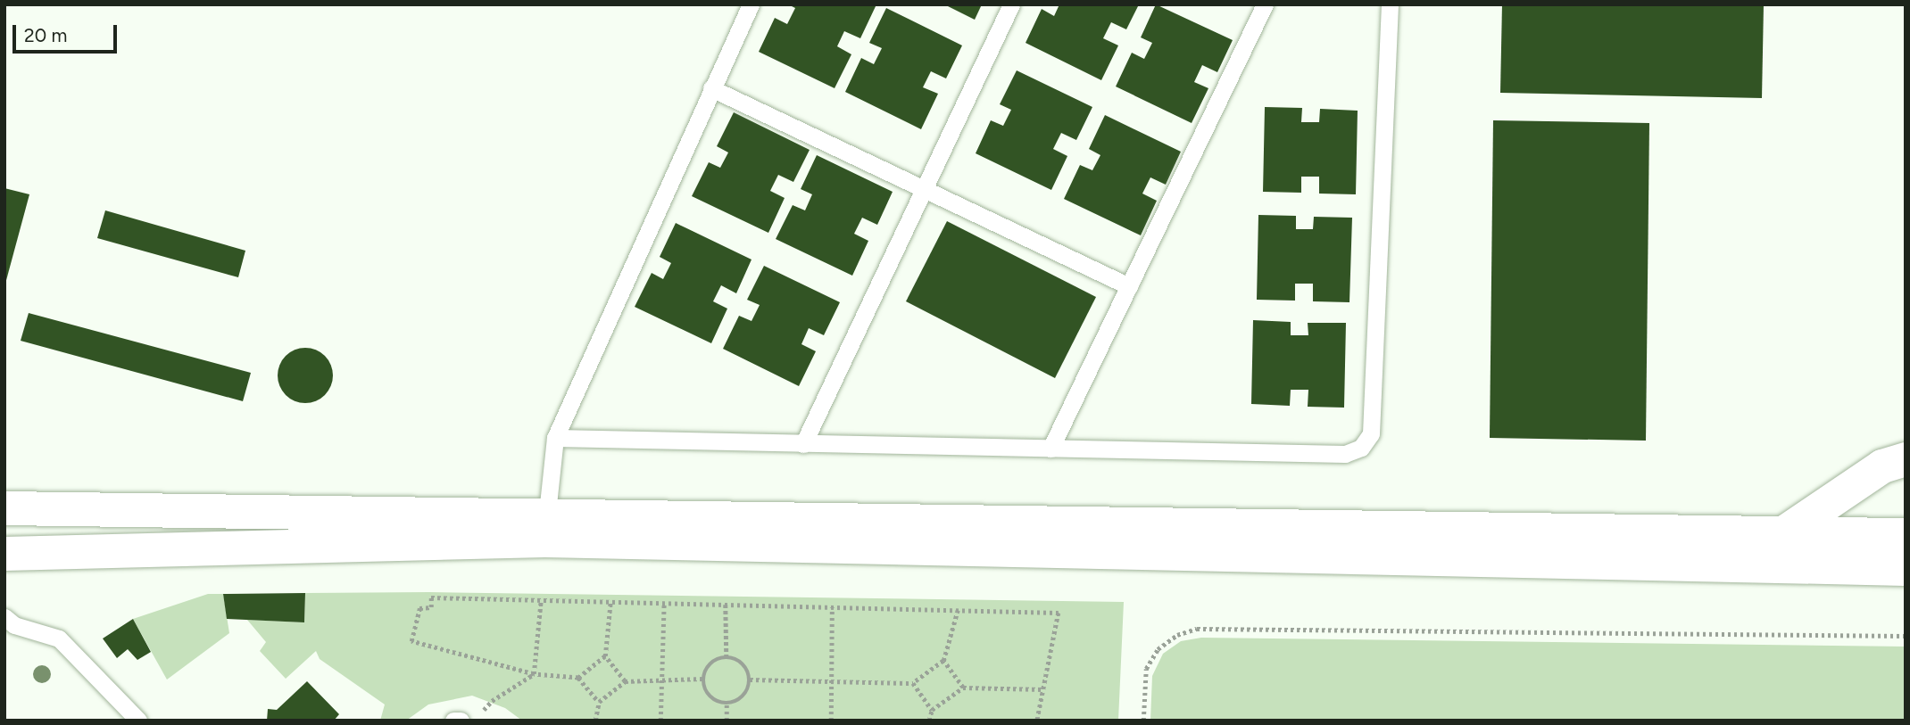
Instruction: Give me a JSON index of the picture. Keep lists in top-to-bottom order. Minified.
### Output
{"scale_bar":"20 m"}
